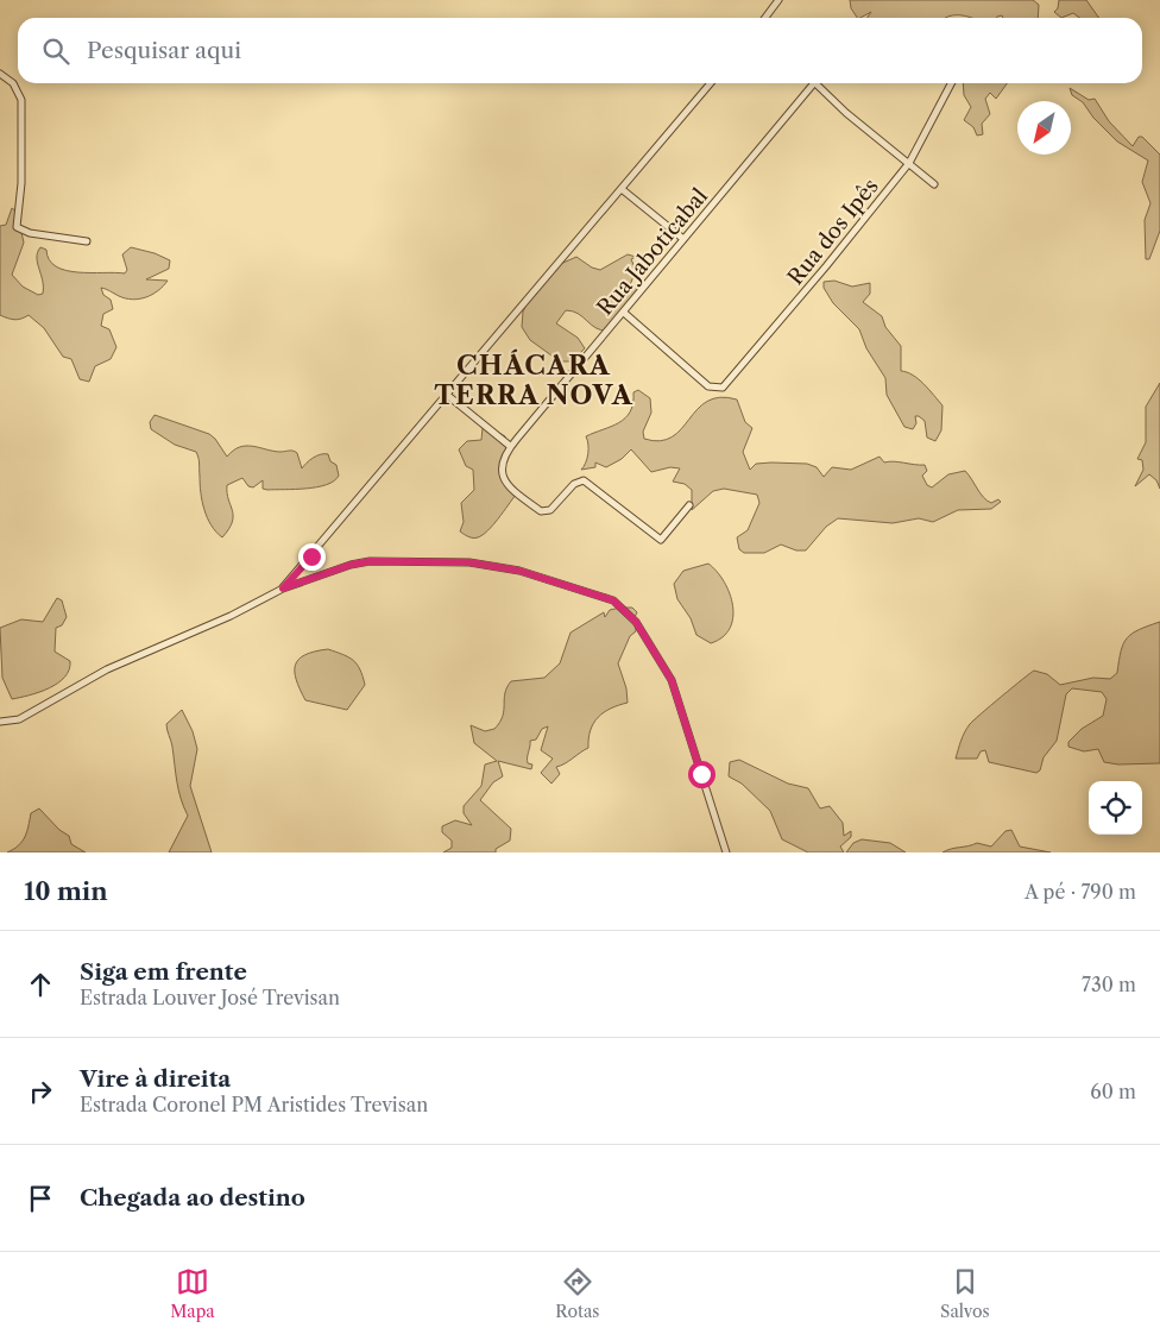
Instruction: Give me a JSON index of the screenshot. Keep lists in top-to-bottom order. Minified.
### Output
{"streets":{"street":["Rua dos Ipês","Rua Jaboticabal"]},"crossings":[["Rua dos Ipês","Rua Jaboticabal"]],"districts":["CHÁCARA TERRA NOVA"],"north":"bottom left","page":{"search":"Pesquisar aqui","heading":["10 min","A pé · 790 m"],"list":[["Siga em frente","Estrada Louver José Trevisan","730 m"],["Vire à direita","Estrada Coronel PM Aristides Trevisan","60 m"],"Chegada ao destino"],"nav":["Mapa","Rotas","Salvos"]}}
